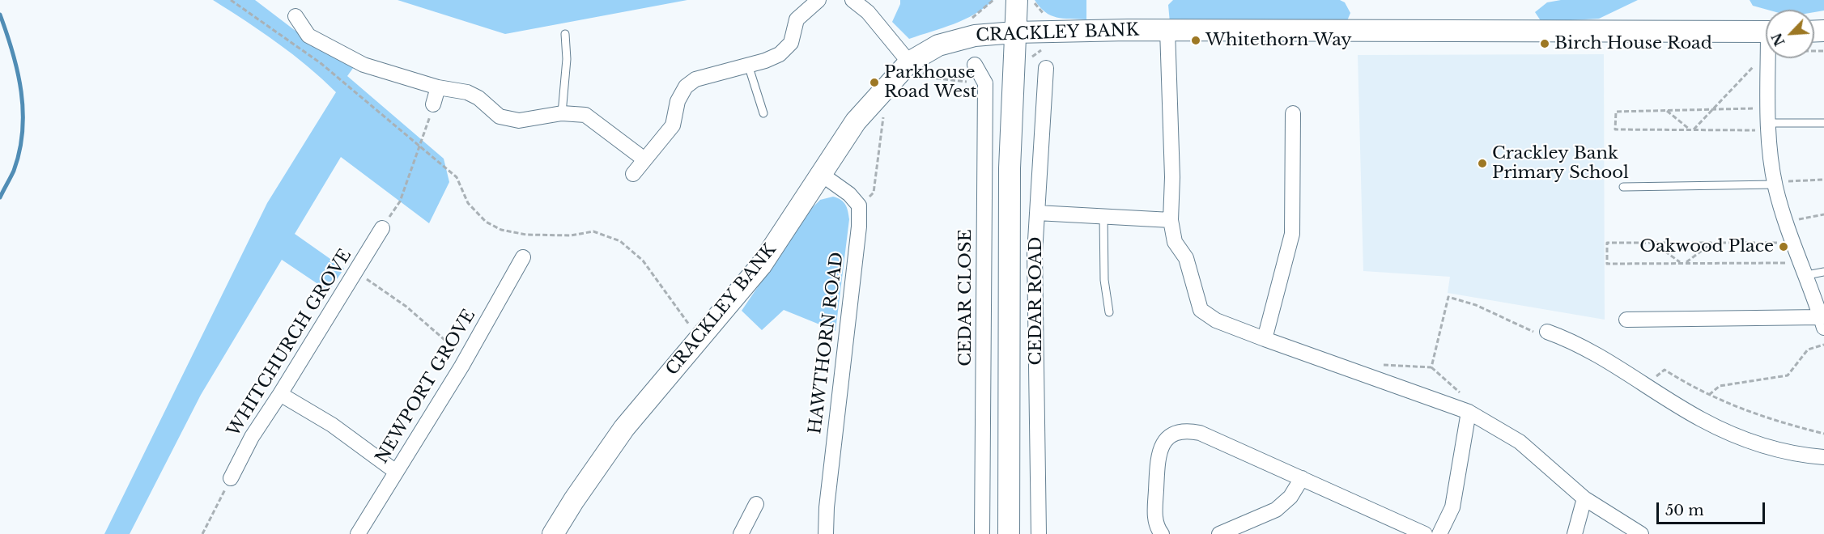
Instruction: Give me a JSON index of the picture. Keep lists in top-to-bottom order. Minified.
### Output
{"streets":{"street":["CRACKLEY BANK","CEDAR CLOSE","CEDAR ROAD","WHITCHURCH GROVE","HAWTHORN ROAD","NEWPORT GROVE"]},"crossings":[["CRACKLEY BANK","CEDAR ROAD"],["CRACKLEY BANK","HAWTHORN ROAD"]],"places":["Whitethorn Way","Birch House Road","Parkhouse Road West","Crackley Bank Primary School","Oakwood Place"],"scale_bar":"50 m","north":"bottom left"}
